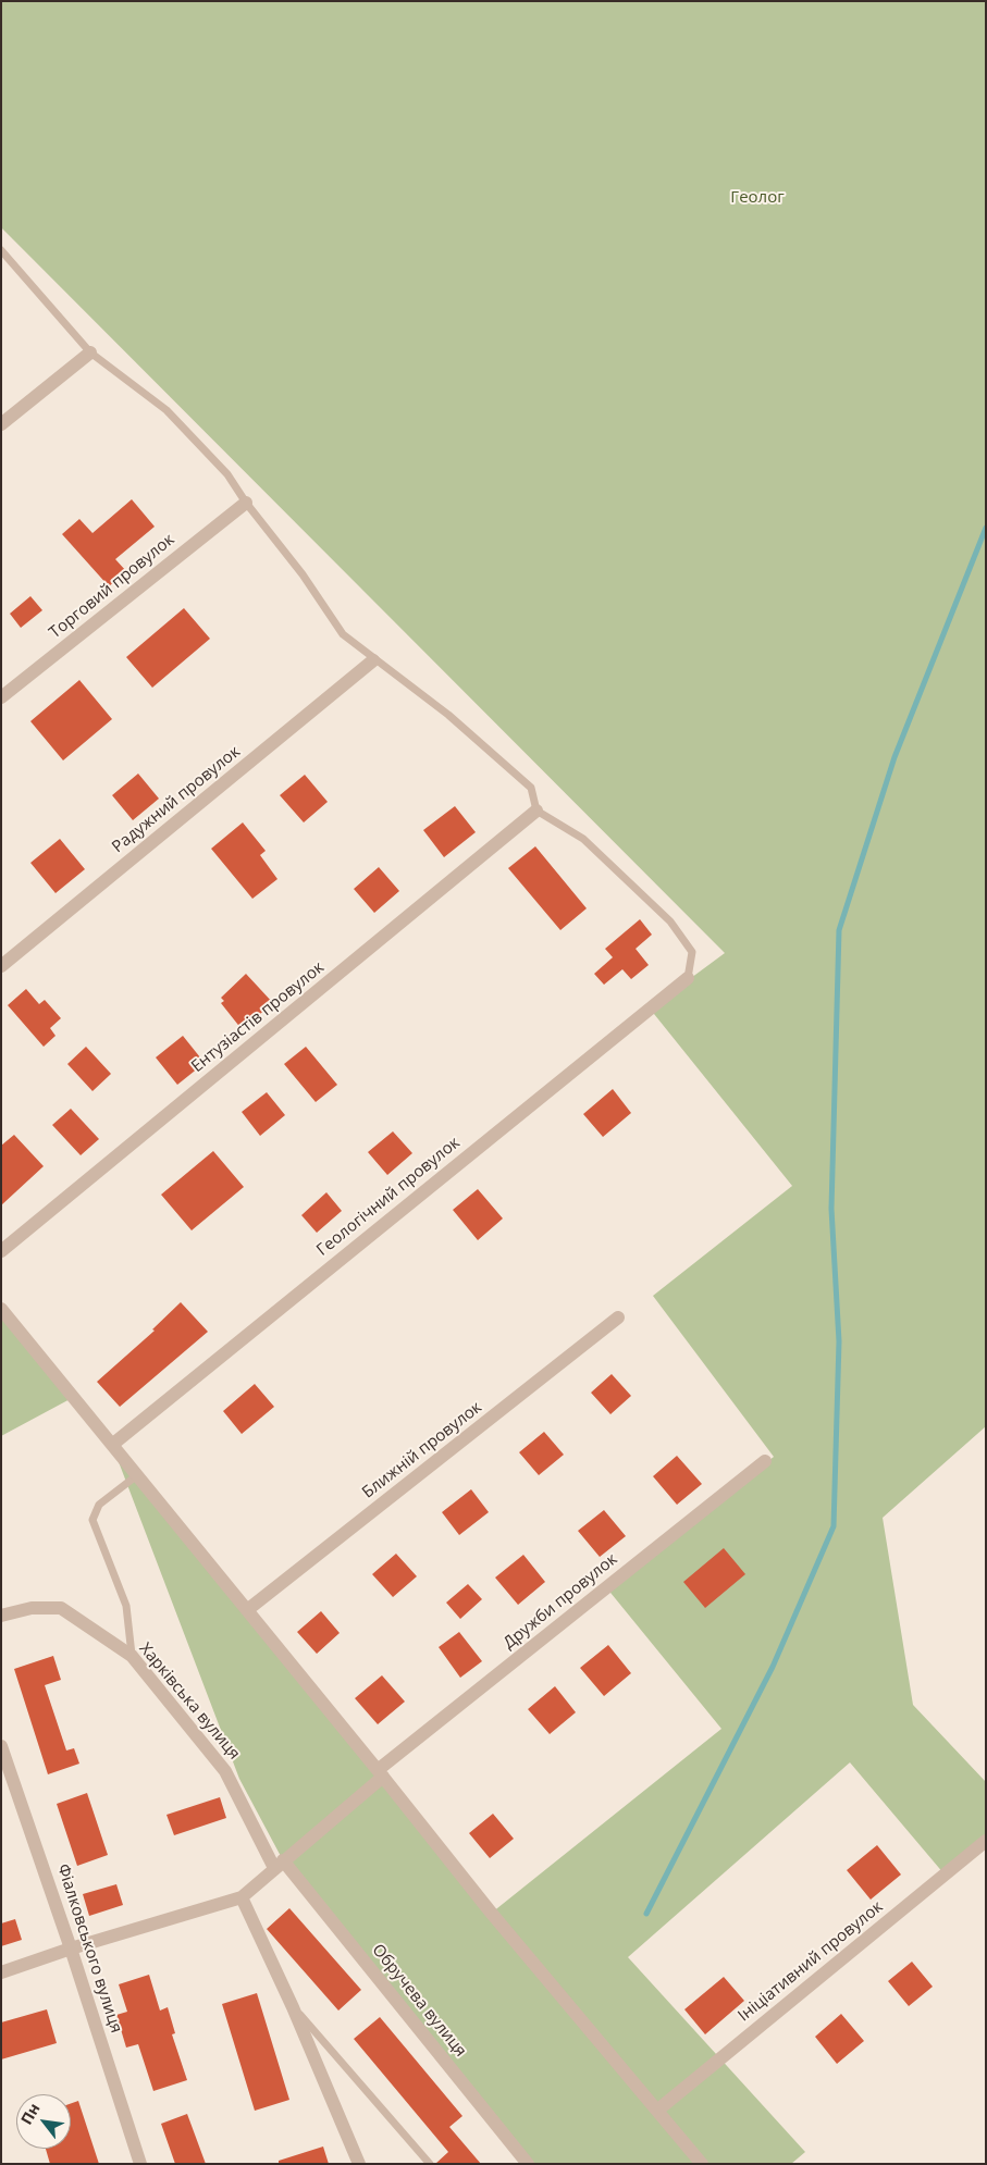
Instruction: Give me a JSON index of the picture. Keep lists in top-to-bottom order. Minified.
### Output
{"streets":{"street":["Торговий провулок","Радужний провулок","Ентузіастів провулок","Геологічний провулок","Ближній провулок","Дружби провулок","Харківська вулиця","Фіалковського вулиця","Ініціативний провулок","Обручева вулиця"]},"crossings":[["Дружби провулок","Харківська вулиця"],["Дружби провулок","Обручева вулиця"],["Харківська вулиця","Обручева вулиця"]],"parks":["Геолог"],"north":"top left"}
